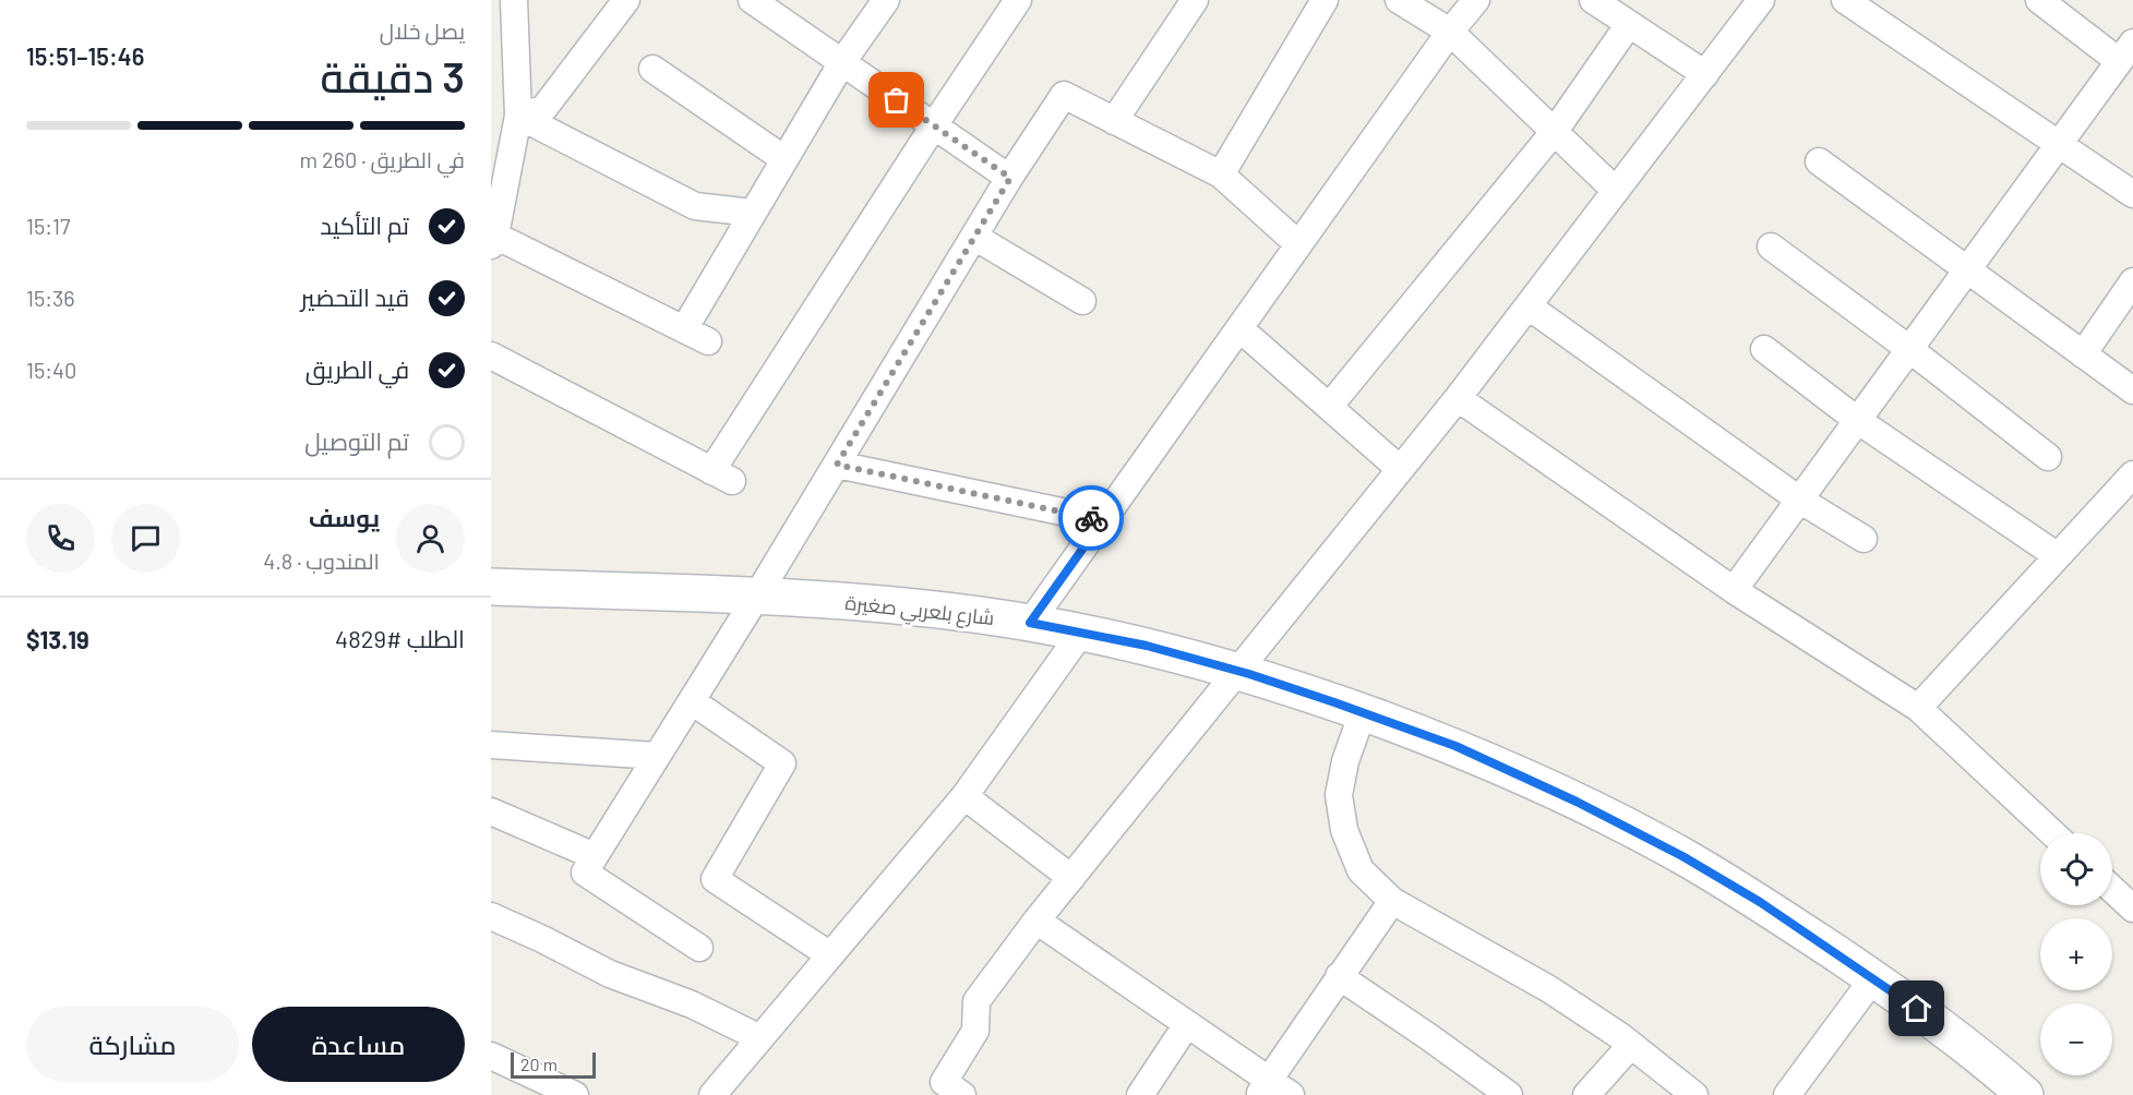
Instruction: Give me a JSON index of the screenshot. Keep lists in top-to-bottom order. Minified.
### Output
{"streets":{"main road":["شارع بلعربي صغيرة"]},"scale_bar":"20 m","page":{"heading":["3 دقيقة","يصل خلال","15:46–15:51"],"panel":["يوسف","المندوب · 4.8","الطلب #4829","$13.19"],"bar":"في الطريق · 260 m","list":[["تم التأكيد","15:17"],["قيد التحضير","15:36"],["في الطريق","15:40"],"تم التوصيل"],"map_buttons":["+","−"],"buttons":["مساعدة","مشاركة"],"scale":"20 m"}}
